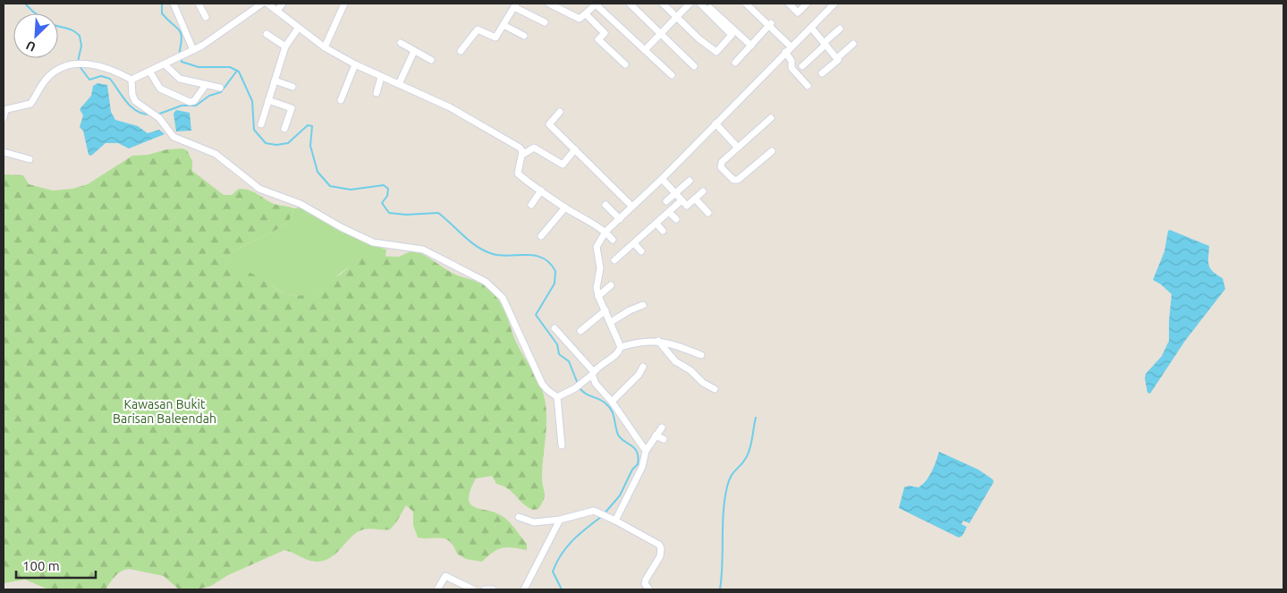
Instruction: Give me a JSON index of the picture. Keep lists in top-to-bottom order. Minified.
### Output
{"parks":["Kawasan Bukit Barisan Baleendah"],"scale_bar":"100 m","north":"bottom left"}
